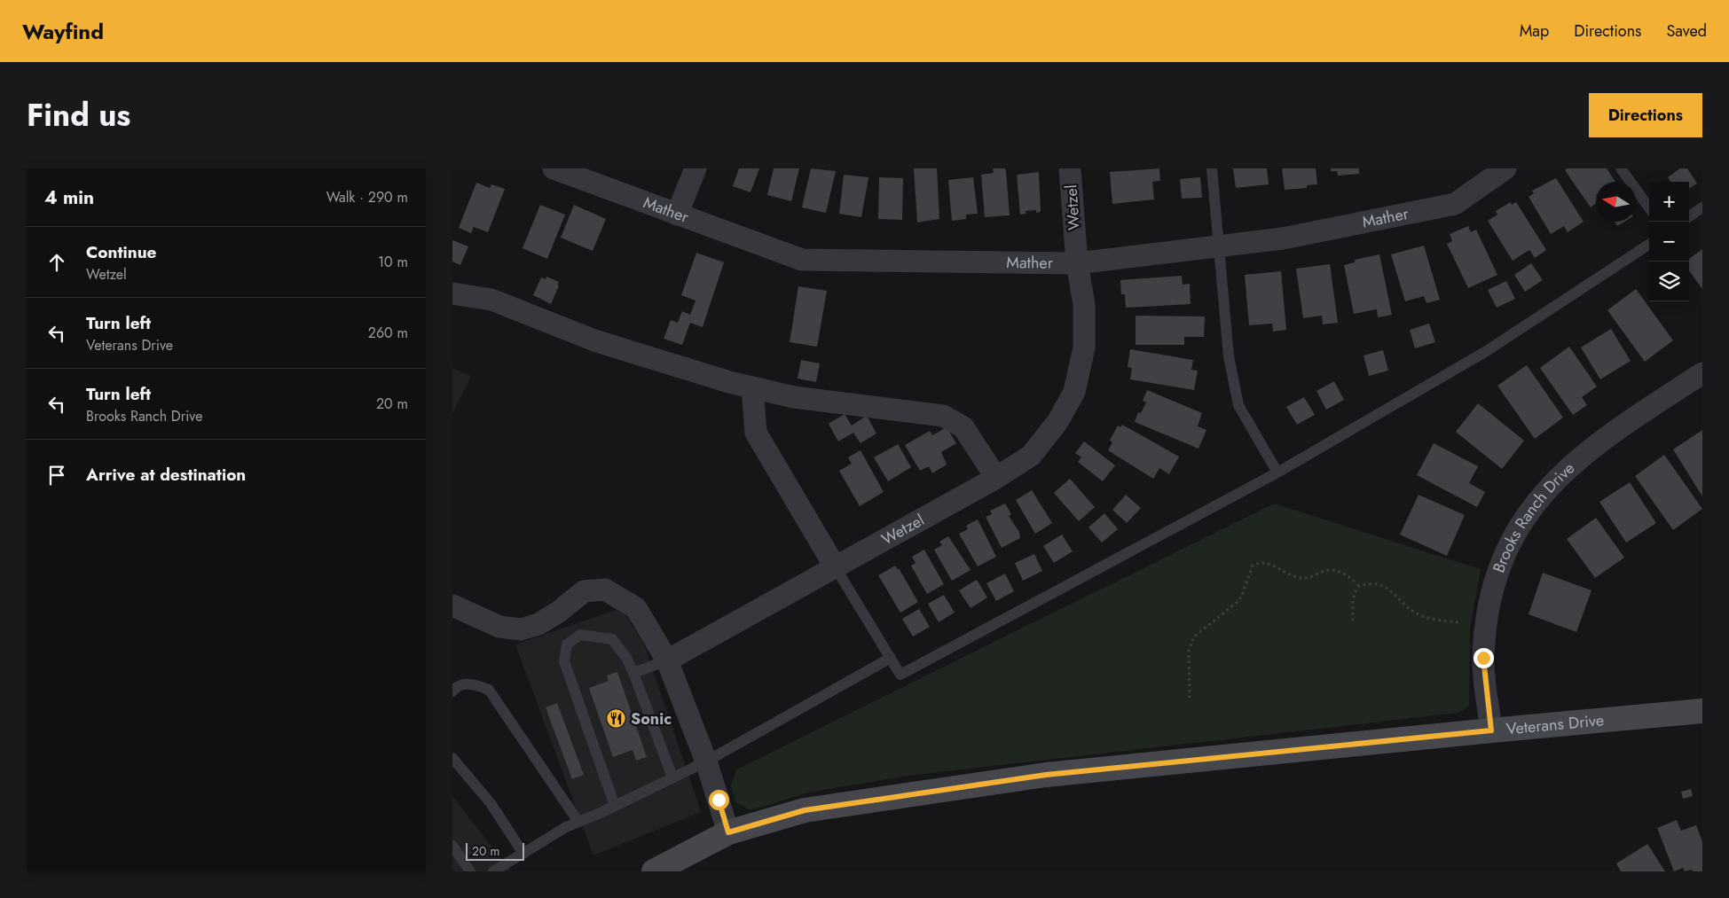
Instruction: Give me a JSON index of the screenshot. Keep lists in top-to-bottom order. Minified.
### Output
{"streets":{"main road":["Veterans Drive"],"street":["Wetzel","Mather","Brooks Ranch Drive"]},"crossings":[["Wetzel","Mather"],["Brooks Ranch Drive","Veterans Drive"]],"places":{"restaurant":["Sonic"]},"scale_bar":"20 m","north":"left","page":{"header":"Wayfind","nav":["Map","Directions","Saved"],"title":"Find us","buttons":"Directions","heading":["4 min","Walk · 290 m"],"map_buttons":["+","−"],"list":[["Continue","Wetzel","10 m"],["Turn left","Veterans Drive","260 m"],["Turn left","Brooks Ranch Drive","20 m"],"Arrive at destination"],"scale":"20 m"}}
